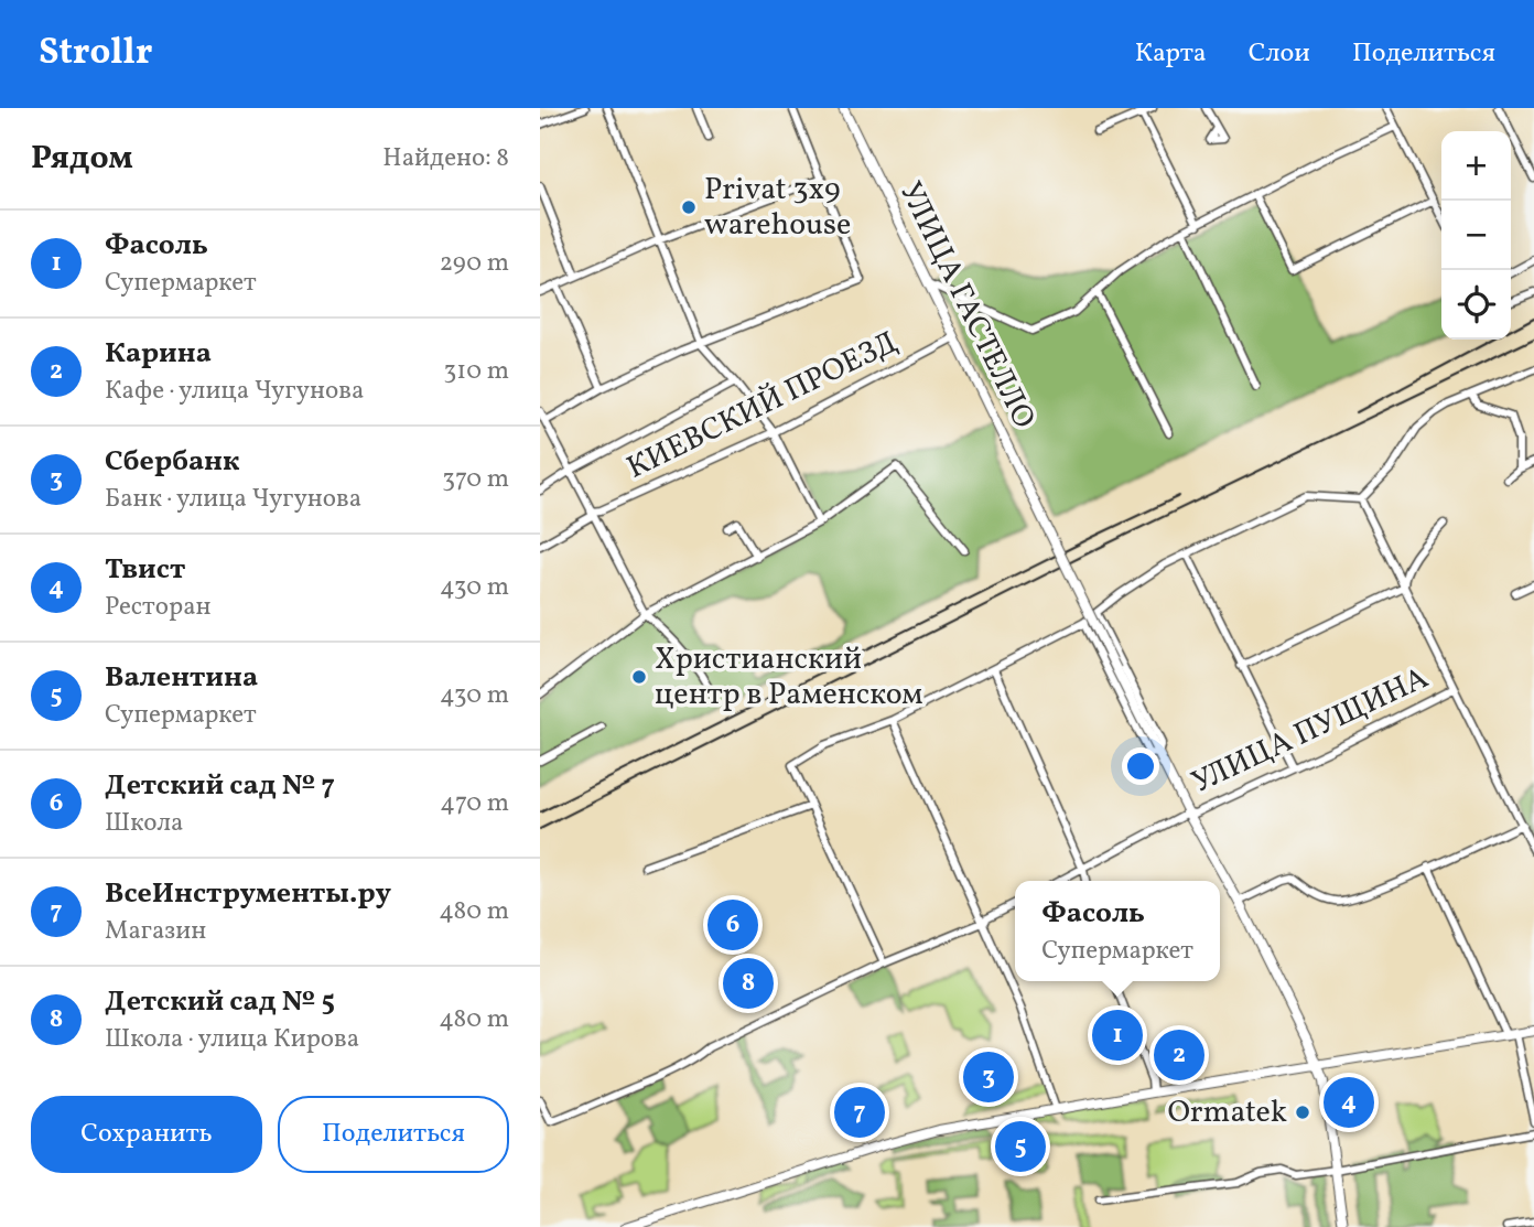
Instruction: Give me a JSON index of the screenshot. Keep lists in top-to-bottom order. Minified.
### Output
{"streets":{"main road":["УЛИЦА ГАСТЕЛЛО"],"street":["КИЕВСКИЙ ПРОЕЗД","УЛИЦА ПУЩИНА"]},"crossings":[["УЛИЦА ГАСТЕЛЛО","КИЕВСКИЙ ПРОЕЗД"],["УЛИЦА ГАСТЕЛЛО","УЛИЦА ПУЩИНА"]],"places":["Privat 3x9 warehouse","Христианский центр в Раменском","Ormatek"],"page":{"header":"Strollr","nav":["Карта","Слои","Поделиться"],"heading":["Рядом","Найдено: 8"],"map_buttons":["+","−"],"list":[{"mark":"1","name":"Фасоль","note":"Супермаркет","value":"290 m"},{"mark":"2","name":"Карина","note":"Кафе · улица Чугунова","value":"310 m"},{"mark":"3","name":"Сбербанк","note":"Банк · улица Чугунова","value":"370 m"},{"mark":"4","name":"Твист","note":"Ресторан","value":"430 m"},{"mark":"5","name":"Валентина","note":"Супермаркет","value":"430 m"},{"mark":"6","name":"Детский сад № 7","note":"Школа","value":"470 m"},{"mark":"7","name":"ВсеИнструменты.ру","note":"Магазин","value":"480 m"},{"mark":"8","name":"Детский сад № 5","note":"Школа · улица Кирова","value":"480 m"}],"popup":["Фасоль","Супермаркет"],"pins":["6","8","1","2","3","4","7","5"],"buttons":["Сохранить","Поделиться"]}}
